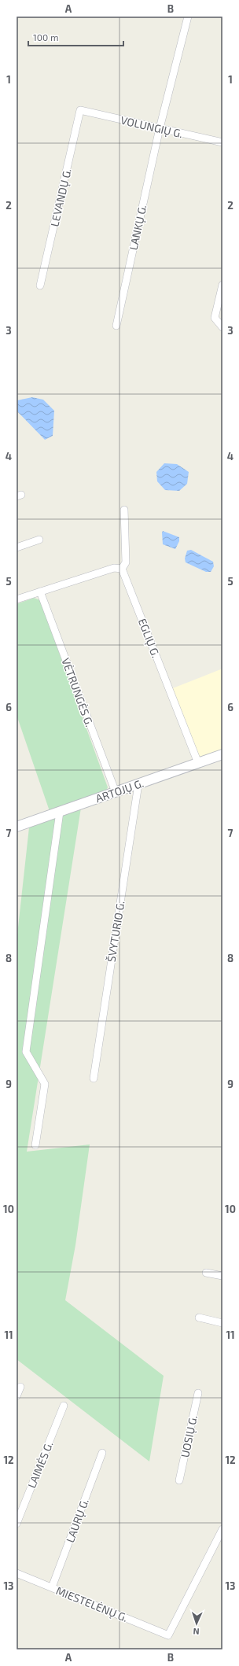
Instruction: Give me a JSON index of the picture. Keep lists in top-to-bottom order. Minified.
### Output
{"streets":{"main road":["ARTOJŲ G."],"street":["VOLUNGIŲ G.","LEVANDŲ G.","LANKŲ G.","EGLIŲ G.","VĖTRUNGĖS G.","ŠVYTURIO G.","UOSIŲ G.","LAIMĖS G.","LAURŲ G.","MIESTELĖNŲ G."]},"crossings":[["VOLUNGIŲ G.","LEVANDŲ G."],["VOLUNGIŲ G.","LANKŲ G."],["EGLIŲ G.","ARTOJŲ G."],["VĖTRUNGĖS G.","ARTOJŲ G."],["ARTOJŲ G.","ŠVYTURIO G."],["LAURŲ G.","MIESTELĖNŲ G."]],"scale_bar":"100 m","north":"bottom","grid":{"columns":["A","B"],"rows":["1","2","3","4","5","6","7","8","9","10","11","12","13"]}}
